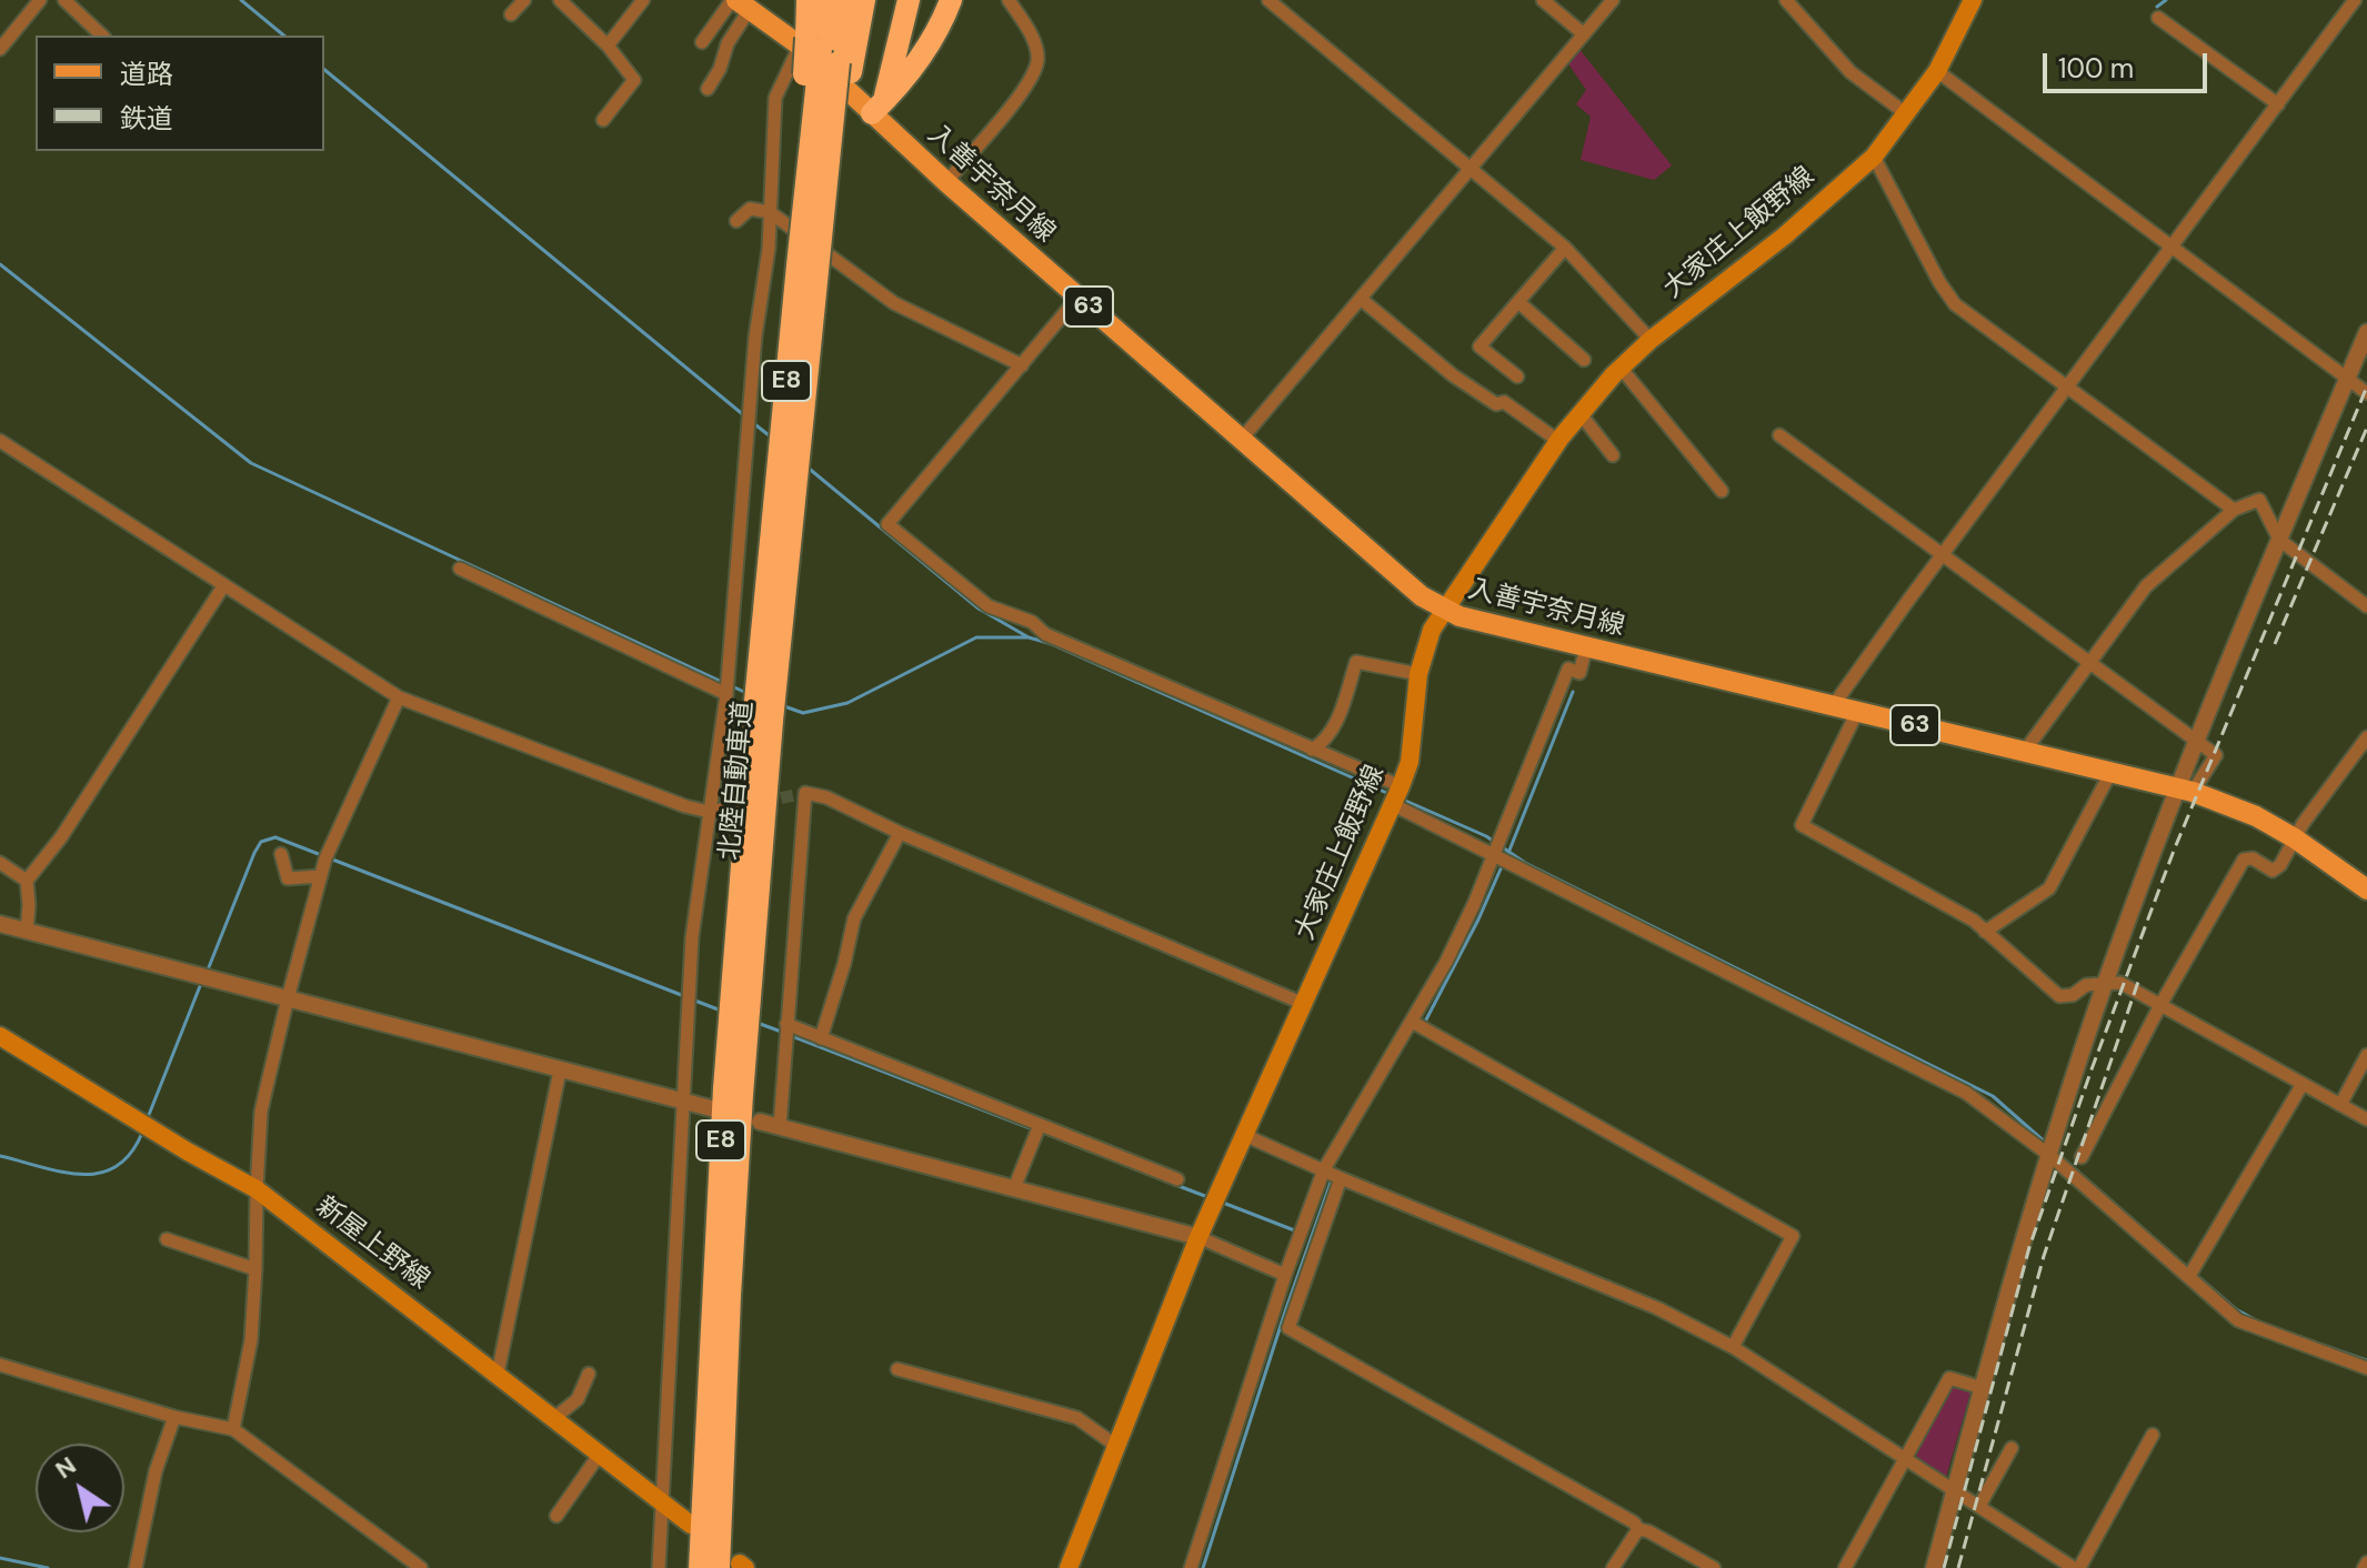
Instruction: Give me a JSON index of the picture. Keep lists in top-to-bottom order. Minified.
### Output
{"streets":{"highway":["E8","北陸自動車道"],"main road":["入善宇奈月線","大家庄上飯野線","63","新屋上野線"]},"crossings":[["入善宇奈月線","大家庄上飯野線"],["入善宇奈月線","北陸自動車道"]],"legend":["道路","鉄道"],"scale_bar":"100 m","north":"top left"}
